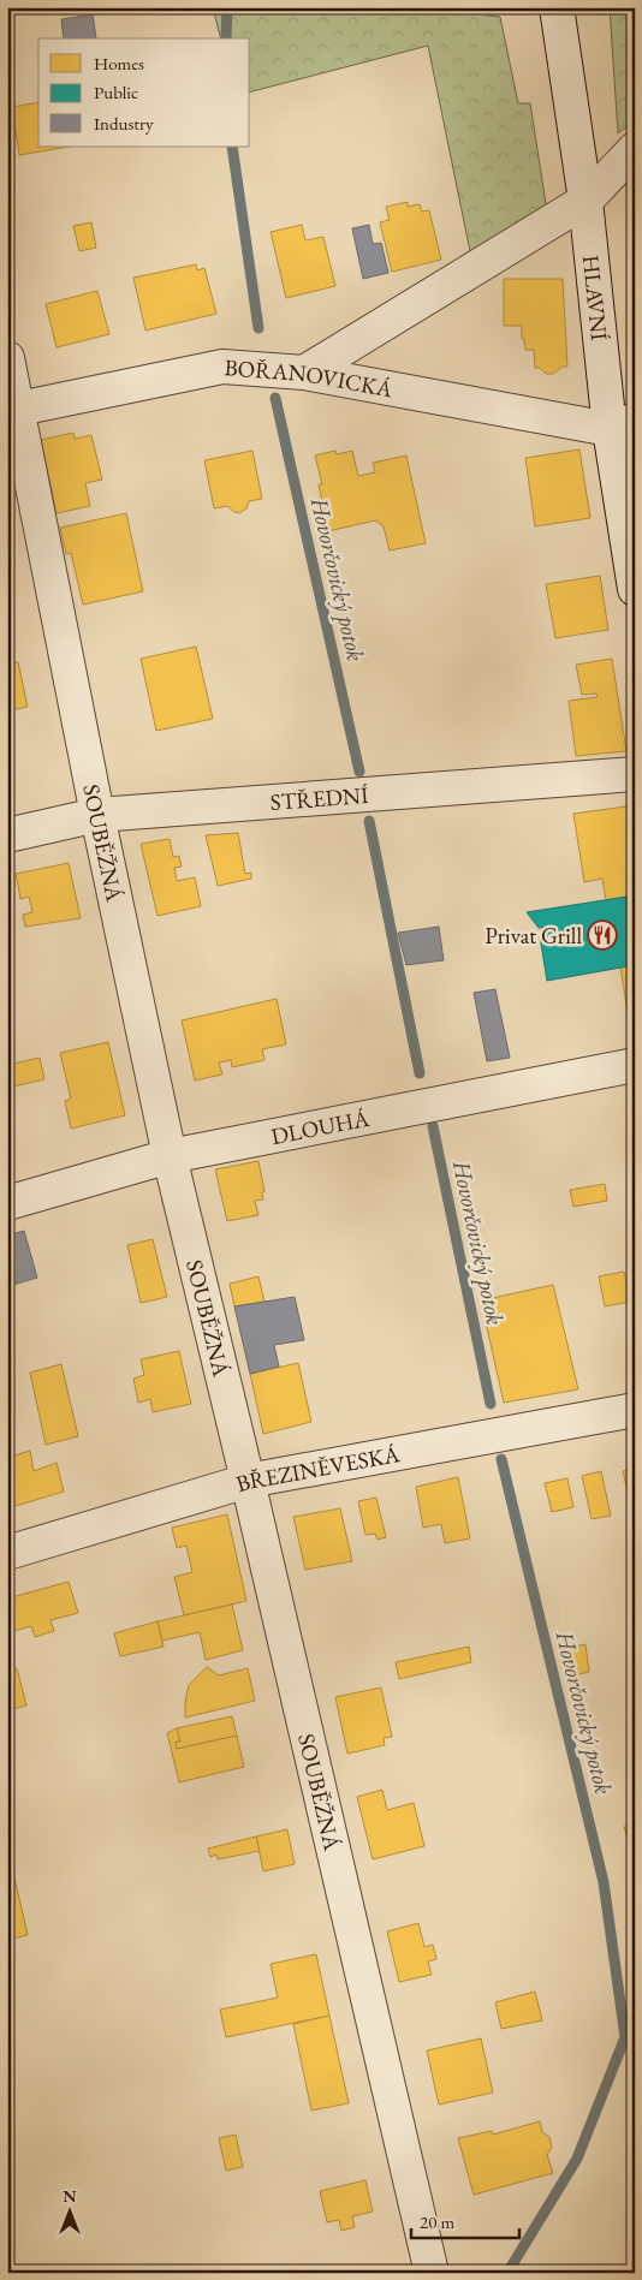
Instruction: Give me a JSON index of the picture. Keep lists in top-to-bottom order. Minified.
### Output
{"streets":{"street":["HLAVNÍ","BOŘANOVICKÁ","STŘEDNÍ","SOUBĚŽNÁ","DLOUHÁ","BŘEZINĚVESKÁ"]},"crossings":[["HLAVNÍ","BOŘANOVICKÁ"],["BOŘANOVICKÁ","SOUBĚŽNÁ"],["STŘEDNÍ","SOUBĚŽNÁ"],["SOUBĚŽNÁ","DLOUHÁ"],["SOUBĚŽNÁ","BŘEZINĚVESKÁ"]],"water":["Hovorčovický potok"],"places":{"restaurant":["Privat Grill"]},"legend":["Homes","Public","Industry"],"scale_bar":"20 m","north":"top"}
